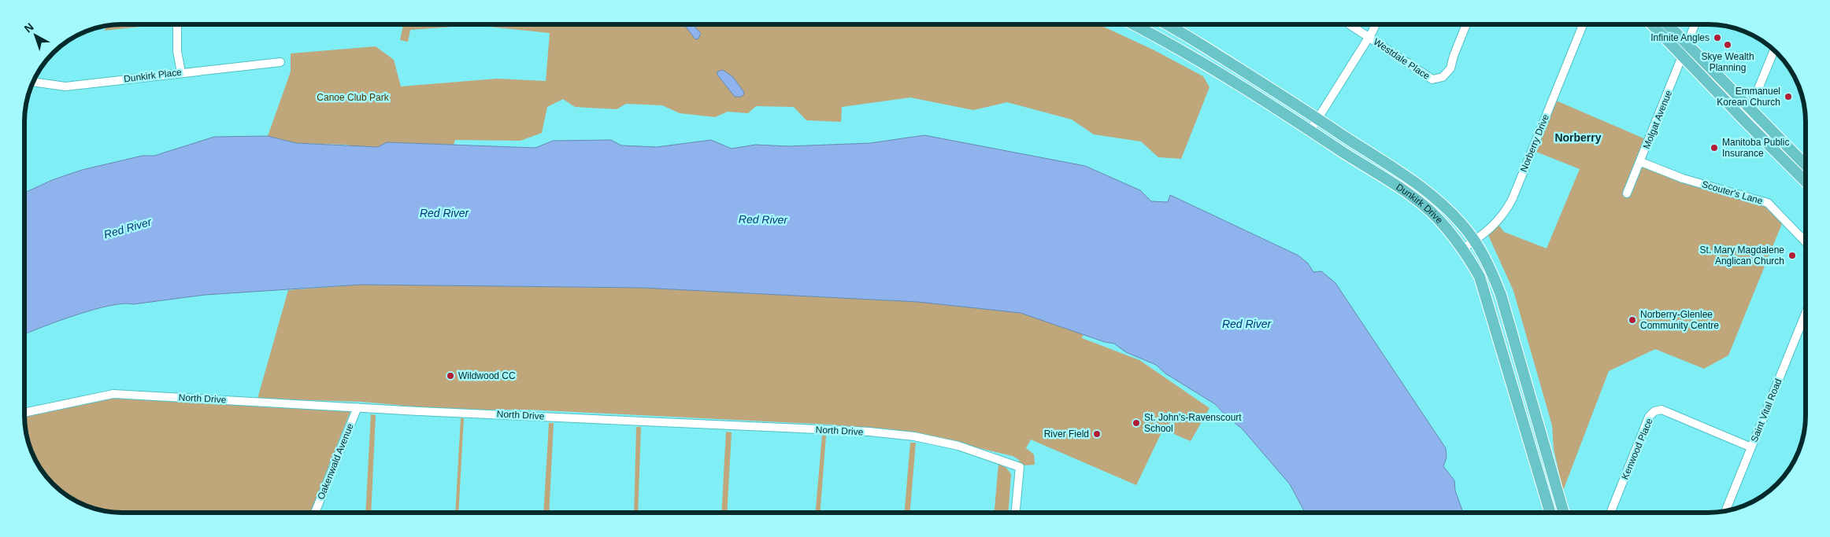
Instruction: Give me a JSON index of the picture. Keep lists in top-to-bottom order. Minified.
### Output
{"streets":{"main road":["Dunkirk Drive"],"street":["Westdale Place","Dunkirk Place","Molgat Avenue","Norberry Drive","Scouter's Lane","North Drive","Saint Vital Road","Kenwood Place","Oakenwald Avenue"]},"crossings":[["Molgat Avenue","Scouter's Lane"],["Norberry Drive","Dunkirk Drive"],["North Drive","Oakenwald Avenue"],["Saint Vital Road","Kenwood Place"]],"districts":["Norberry"],"water":["Red River"],"parks":["Canoe Club Park"],"places":["Infinite Angles","Skye Wealth Planning","Emmanuel Korean Church","Manitoba Public Insurance","St. Mary Magdalene Anglican Church","Norberry-Glenlee Community Centre","Wildwood CC","St. John's-Ravenscourt School","River Field"],"north":"top left"}
